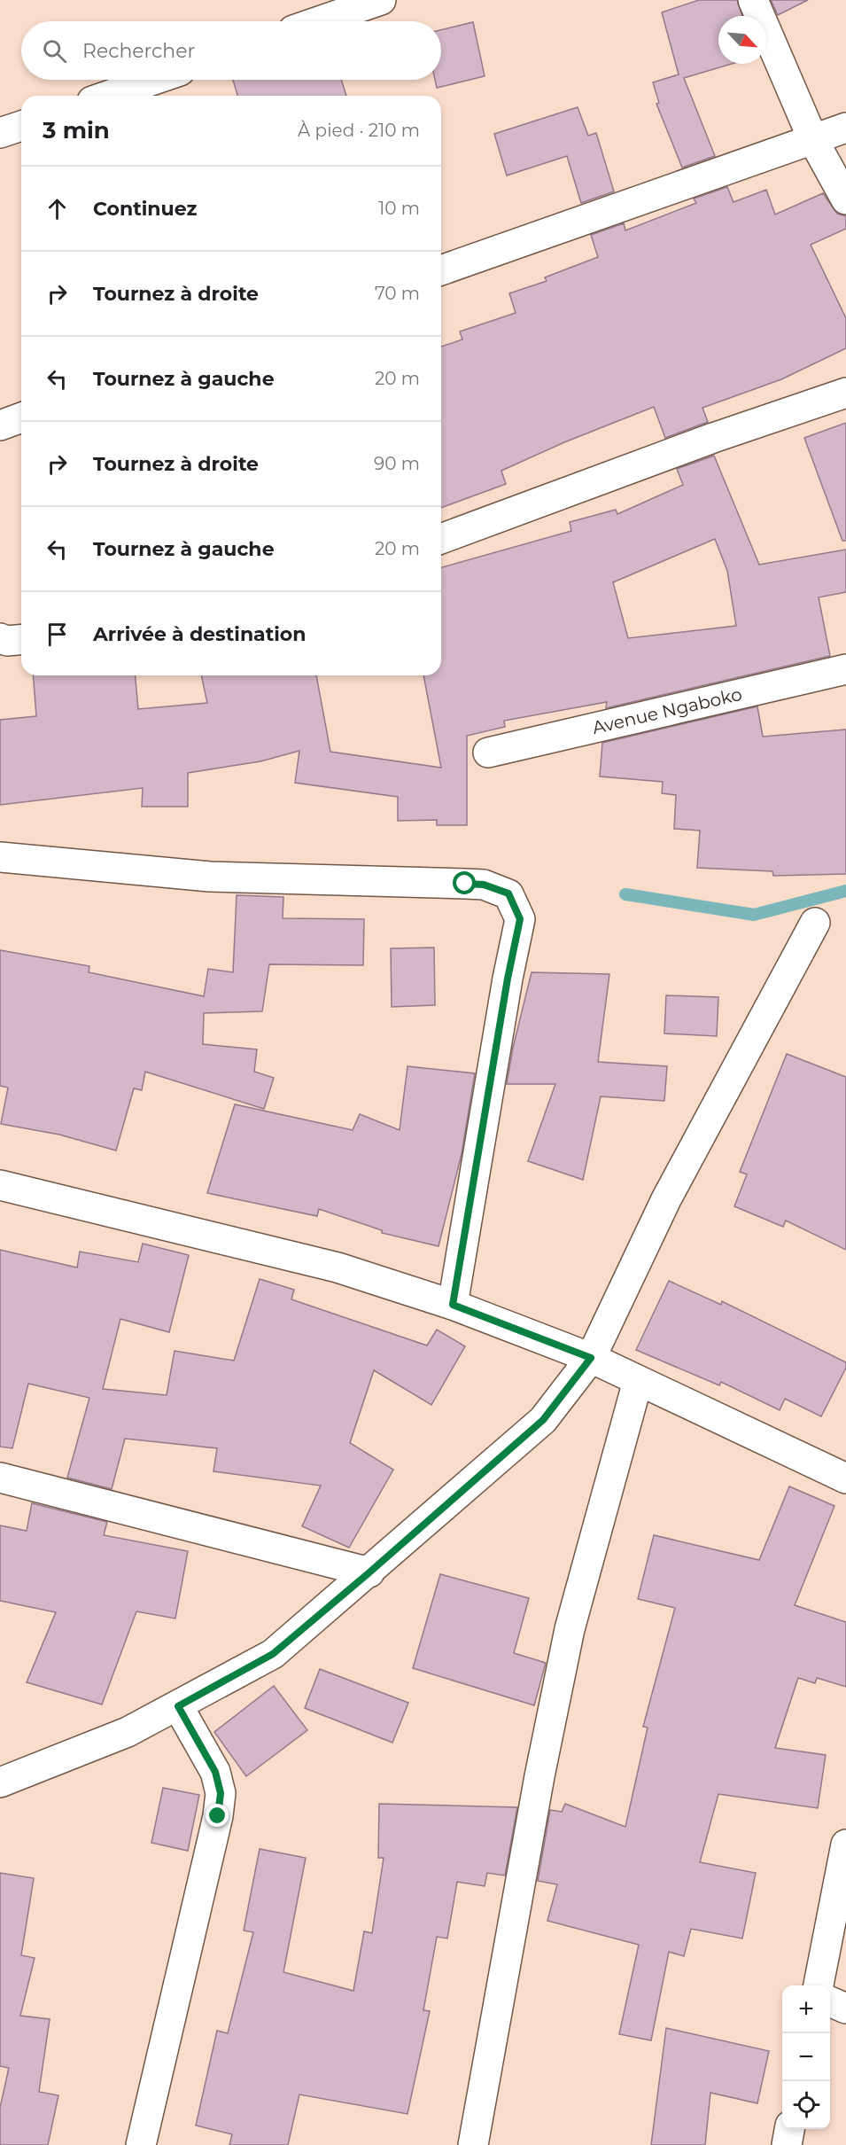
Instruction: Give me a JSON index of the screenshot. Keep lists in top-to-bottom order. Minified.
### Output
{"streets":{"street":["Avenue Ngaboko"]},"north":"bottom right","page":{"search":"Rechercher","heading":["3 min","À pied · 210 m"],"list":[["Continuez","10 m"],["Tournez à droite","70 m"],["Tournez à gauche","20 m"],["Tournez à droite","90 m"],["Tournez à gauche","20 m"],"Arrivée à destination"],"map_buttons":["+","−"]}}
